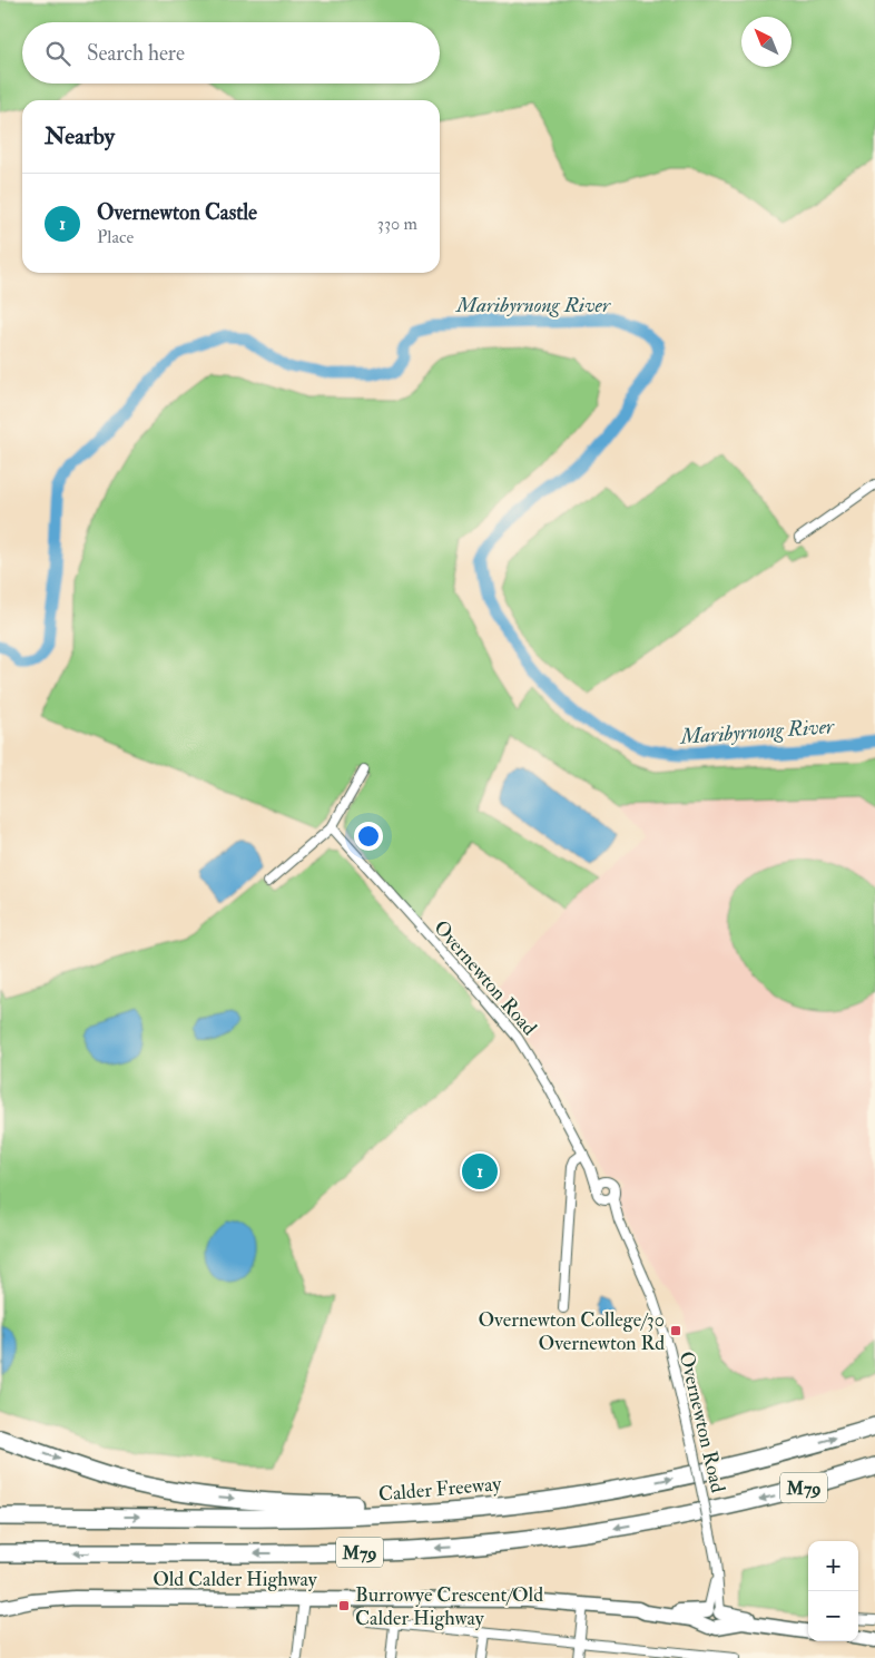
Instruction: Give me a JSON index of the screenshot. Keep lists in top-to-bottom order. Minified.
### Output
{"streets":{"highway":["M79","Calder Freeway"],"main road":["Old Calder Highway"],"street":["Overnewton Road"]},"crossings":[["Overnewton Road","Old Calder Highway"]],"water":["Maribyrnong River"],"places":{"transit":["Overnewton College/30 Overnewton Rd","Burrowye Crescent/Old Calder Highway"]},"north":"top left","page":{"search":"Search here","heading":"Nearby","list":[{"mark":"1","name":"Overnewton Castle","note":"Place","value":"330 m"}],"pins":"1","map_buttons":["+","−"]}}
